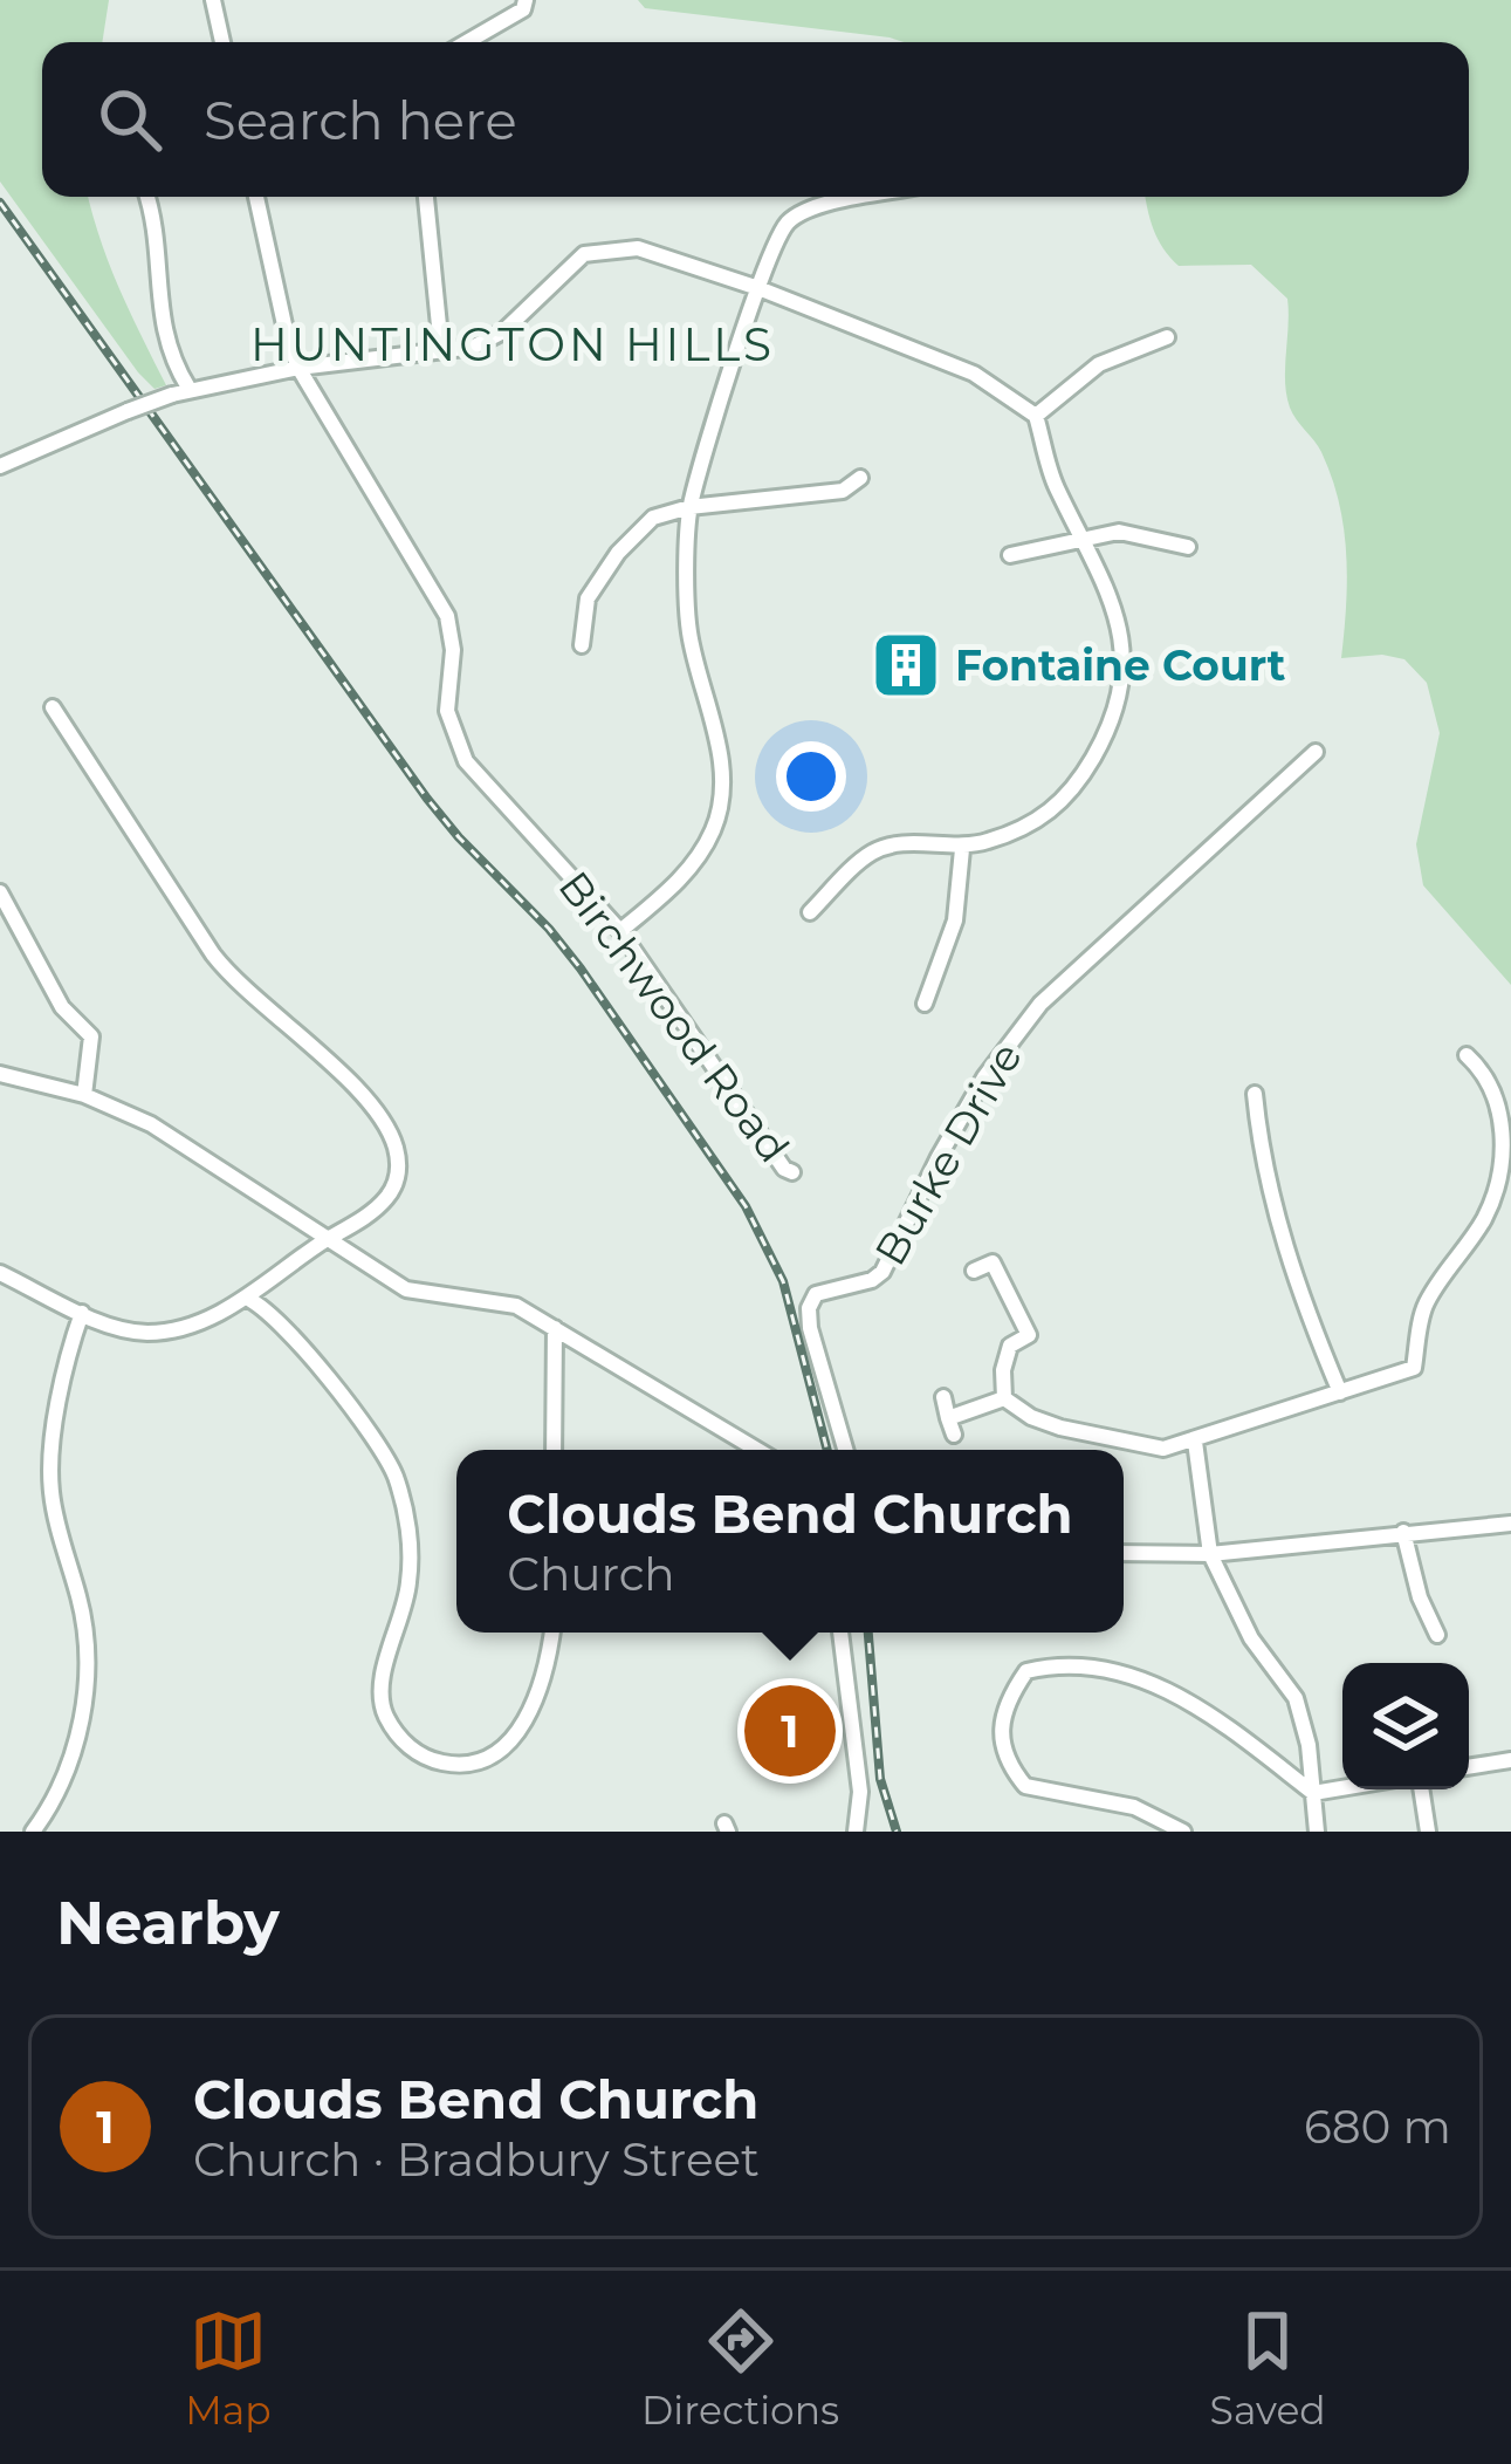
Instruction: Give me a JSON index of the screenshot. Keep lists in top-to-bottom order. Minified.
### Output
{"streets":{"street":["Birchwood Road","Burke Drive"]},"districts":["HUNTINGTON HILLS"],"places":{"building":["Fontaine Court"]},"page":{"search":"Search here","popup":["Clouds Bend Church","Church"],"pins":"1","heading":"Nearby","list":[{"mark":"1","name":"Clouds Bend Church","note":"Church · Bradbury Street","value":"680 m"}],"nav":["Map","Directions","Saved"]}}
